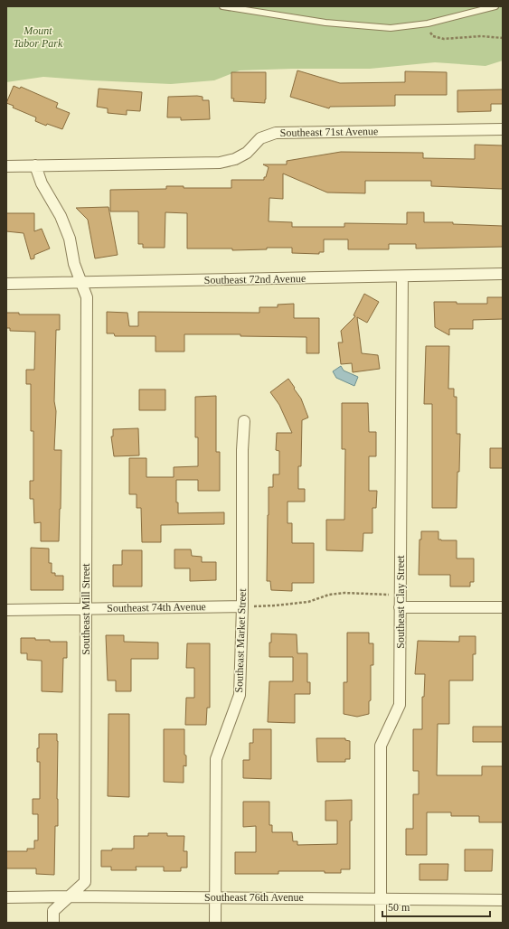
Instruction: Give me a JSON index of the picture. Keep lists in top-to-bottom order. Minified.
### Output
{"streets":{"street":["Southeast 71st Avenue","Southeast 72nd Avenue","Southeast Clay Street","Southeast 74th Avenue","Southeast Mill Street","Southeast Market Street","Southeast 76th Avenue"]},"crossings":[["Southeast 71st Avenue","Southeast Mill Street"],["Southeast 72nd Avenue","Southeast Clay Street"],["Southeast 72nd Avenue","Southeast Mill Street"],["Southeast Clay Street","Southeast 76th Avenue"],["Southeast 74th Avenue","Southeast Mill Street"],["Southeast 74th Avenue","Southeast Market Street"],["Southeast Mill Street","Southeast 76th Avenue"],["Southeast Market Street","Southeast 76th Avenue"]],"parks":["Mount Tabor Park"],"scale_bar":"50 m"}
